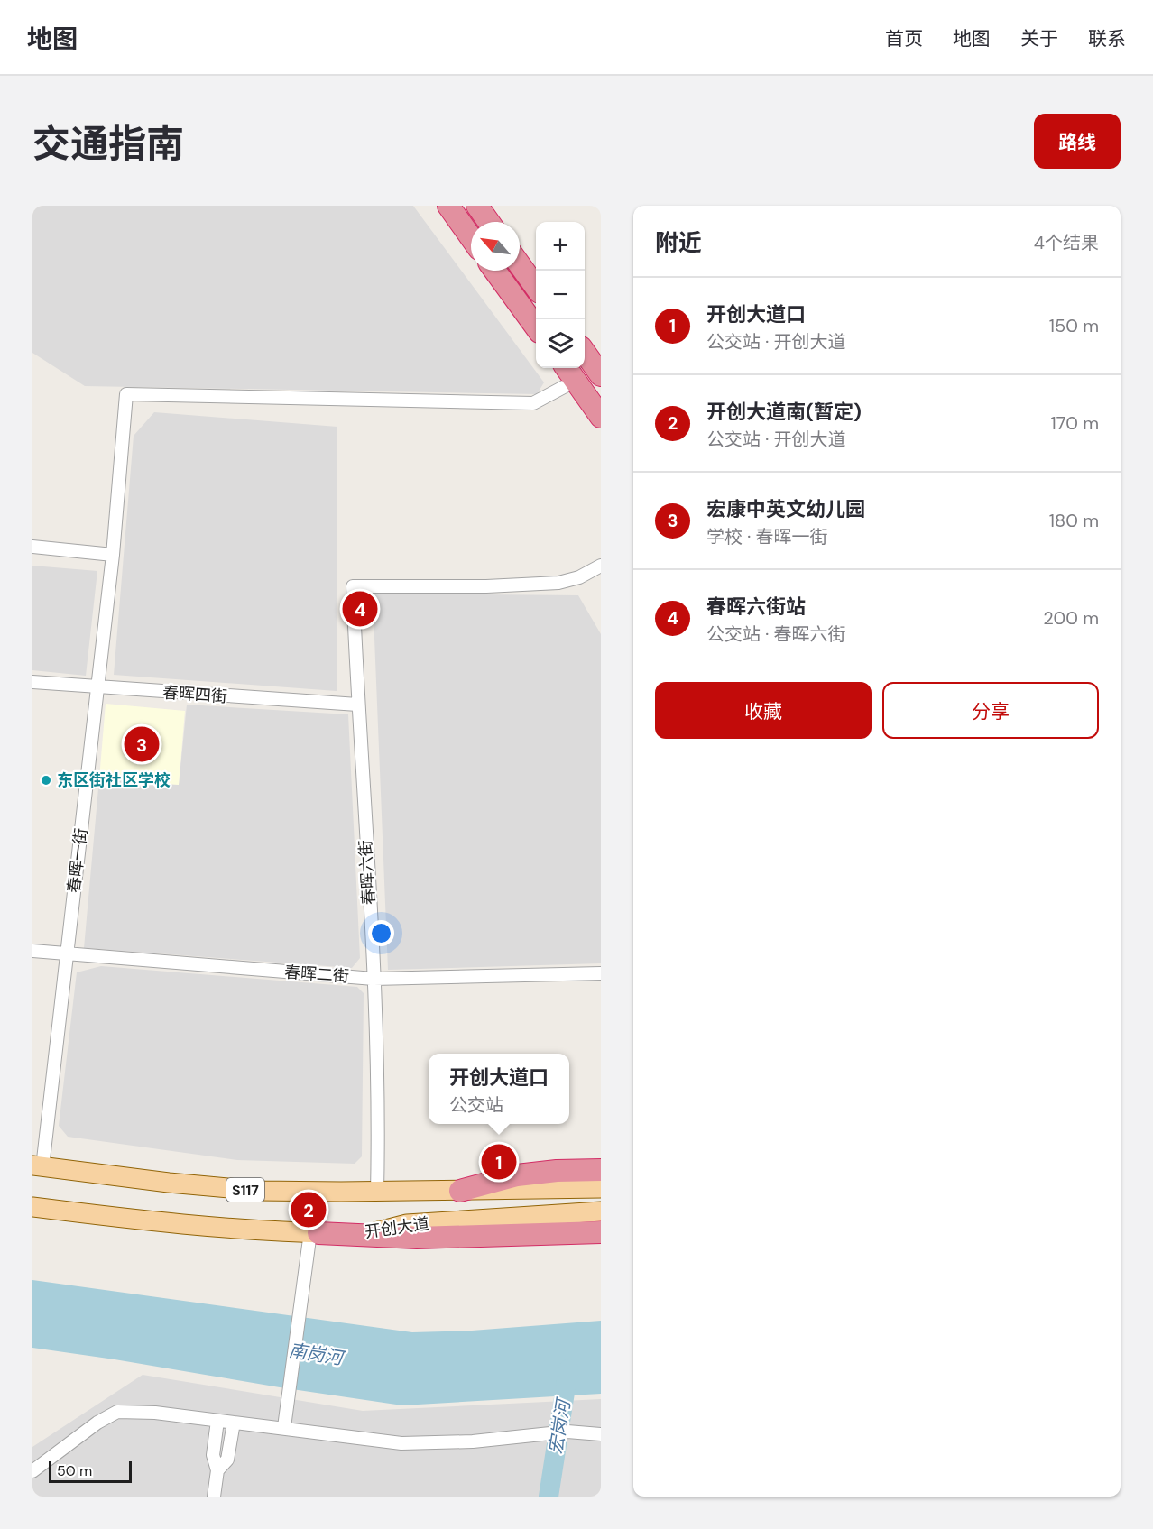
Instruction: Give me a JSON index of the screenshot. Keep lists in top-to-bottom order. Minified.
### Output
{"streets":{"main road":["S117","开创大道"],"street":["春晖四街","春晖一街","春晖六街","春晖二街"]},"crossings":[["春晖四街","春晖一街"],["春晖四街","春晖六街"],["春晖一街","春晖二街"],["春晖一街","开创大道"],["春晖六街","春晖二街"],["春晖六街","开创大道"]],"water":["南岗河","宏岗河"],"places":["东区街社区学校"],"scale_bar":"50 m","north":"top left","page":{"header":"地图","nav":["首页","地图","关于","联系"],"title":"交通指南","buttons":["路线",["收藏","分享"]],"heading":["附近","4个结果"],"map_buttons":["+","−"],"list":[{"mark":"1","name":"开创大道口","note":"公交站 · 开创大道","value":"150 m"},{"mark":"2","name":"开创大道南(暂定)","note":"公交站 · 开创大道","value":"170 m"},{"mark":"3","name":"宏康中英文幼儿园","note":"学校 · 春晖一街","value":"180 m"},{"mark":"4","name":"春晖六街站","note":"公交站 · 春晖六街","value":"200 m"}],"pins":["4","3","1","2"],"popup":["开创大道口","公交站"],"scale":"50 m"}}
